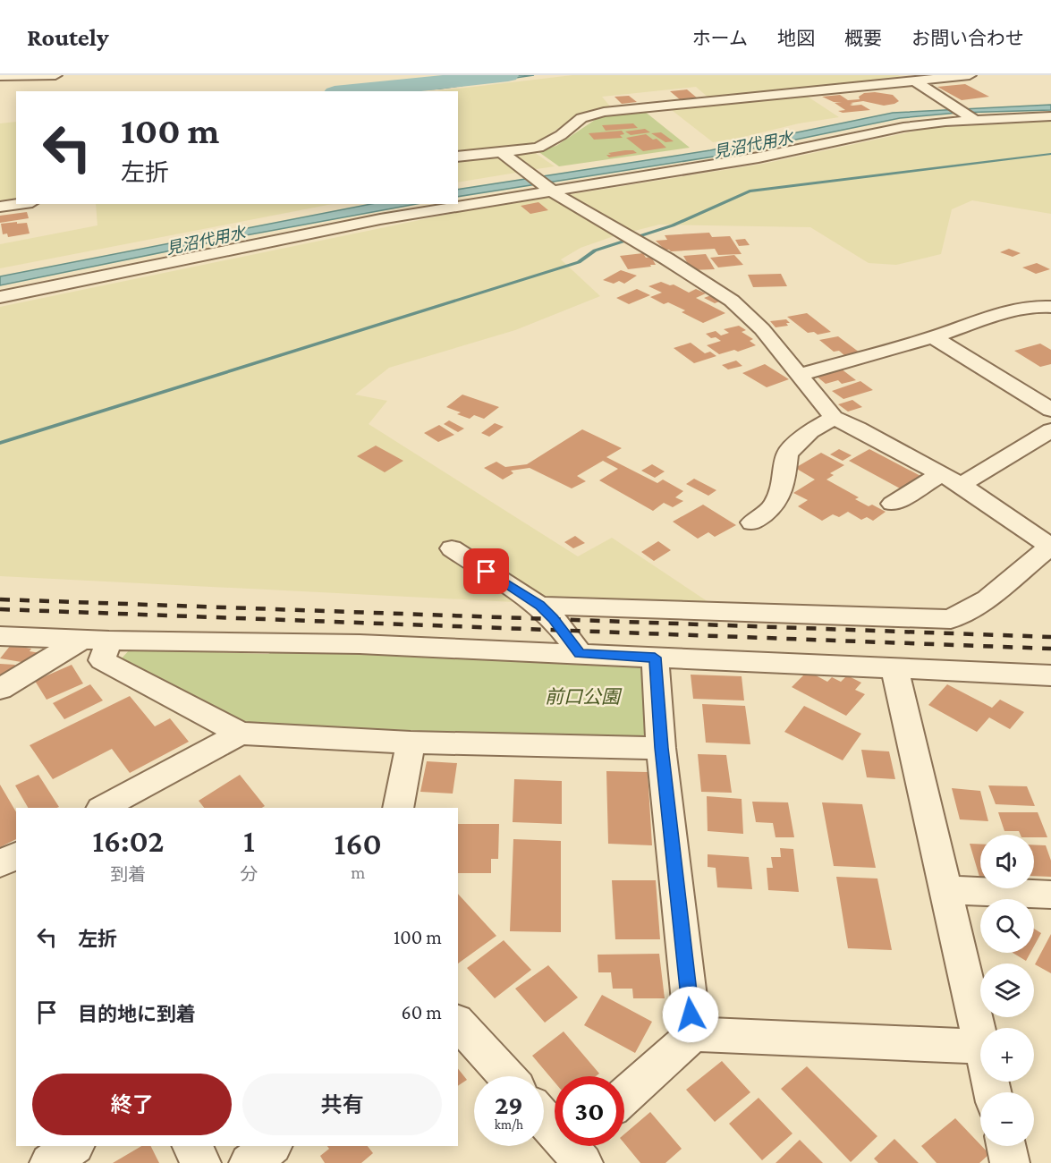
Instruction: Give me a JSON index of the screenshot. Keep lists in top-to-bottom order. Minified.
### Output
{"water":["見沼代用水"],"parks":["前口公園"],"page":{"header":"Routely","nav":["ホーム","地図","概要","お問い合わせ"],"turn":["100 m","左折"],"eta":["16:02","到着","1","分","160","m"],"map_buttons":["+","−"],"list":[{"name":"左折","value":"100 m"},{"name":"目的地に到着","value":"60 m"}],"buttons":["終了","共有"],"speed":"29 km/h","limit":"30"}}
